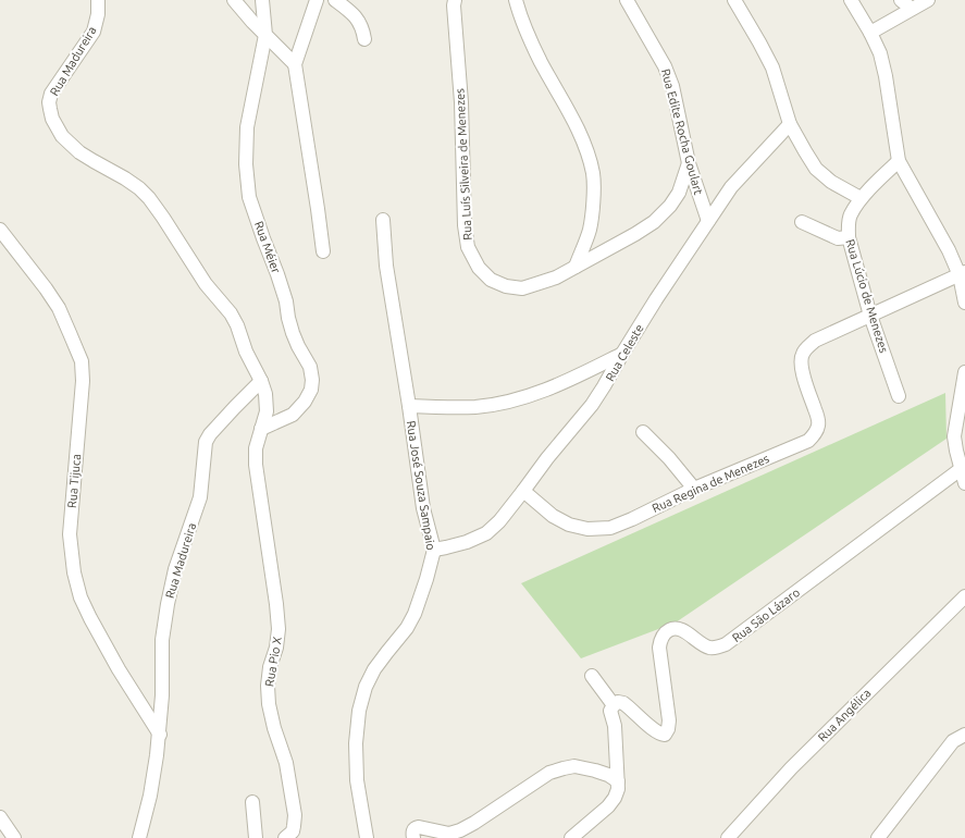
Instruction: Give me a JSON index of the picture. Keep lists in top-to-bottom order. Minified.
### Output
{"streets":{"street":["Rua Madureira","Rua Edite Rocha Goulart","Rua Luís Silveira de Menezes","Rua Méier","Rua Lúcio de Menezes","Rua Celeste","Rua Tijuca","Rua Regina de Menezes","Rua José Souza Sampaio","Rua São Lázaro","Rua Pio X","Rua Angélica"]},"crossings":[["Rua Madureira","Rua Méier"],["Rua Madureira","Rua Tijuca"],["Rua Madureira","Rua Pio X"],["Rua Edite Rocha Goulart","Rua Luís Silveira de Menezes"],["Rua Edite Rocha Goulart","Rua Celeste"],["Rua Méier","Rua Pio X"],["Rua Lúcio de Menezes","Rua Regina de Menezes"],["Rua Celeste","Rua Regina de Menezes"],["Rua Celeste","Rua José Souza Sampaio"]]}
